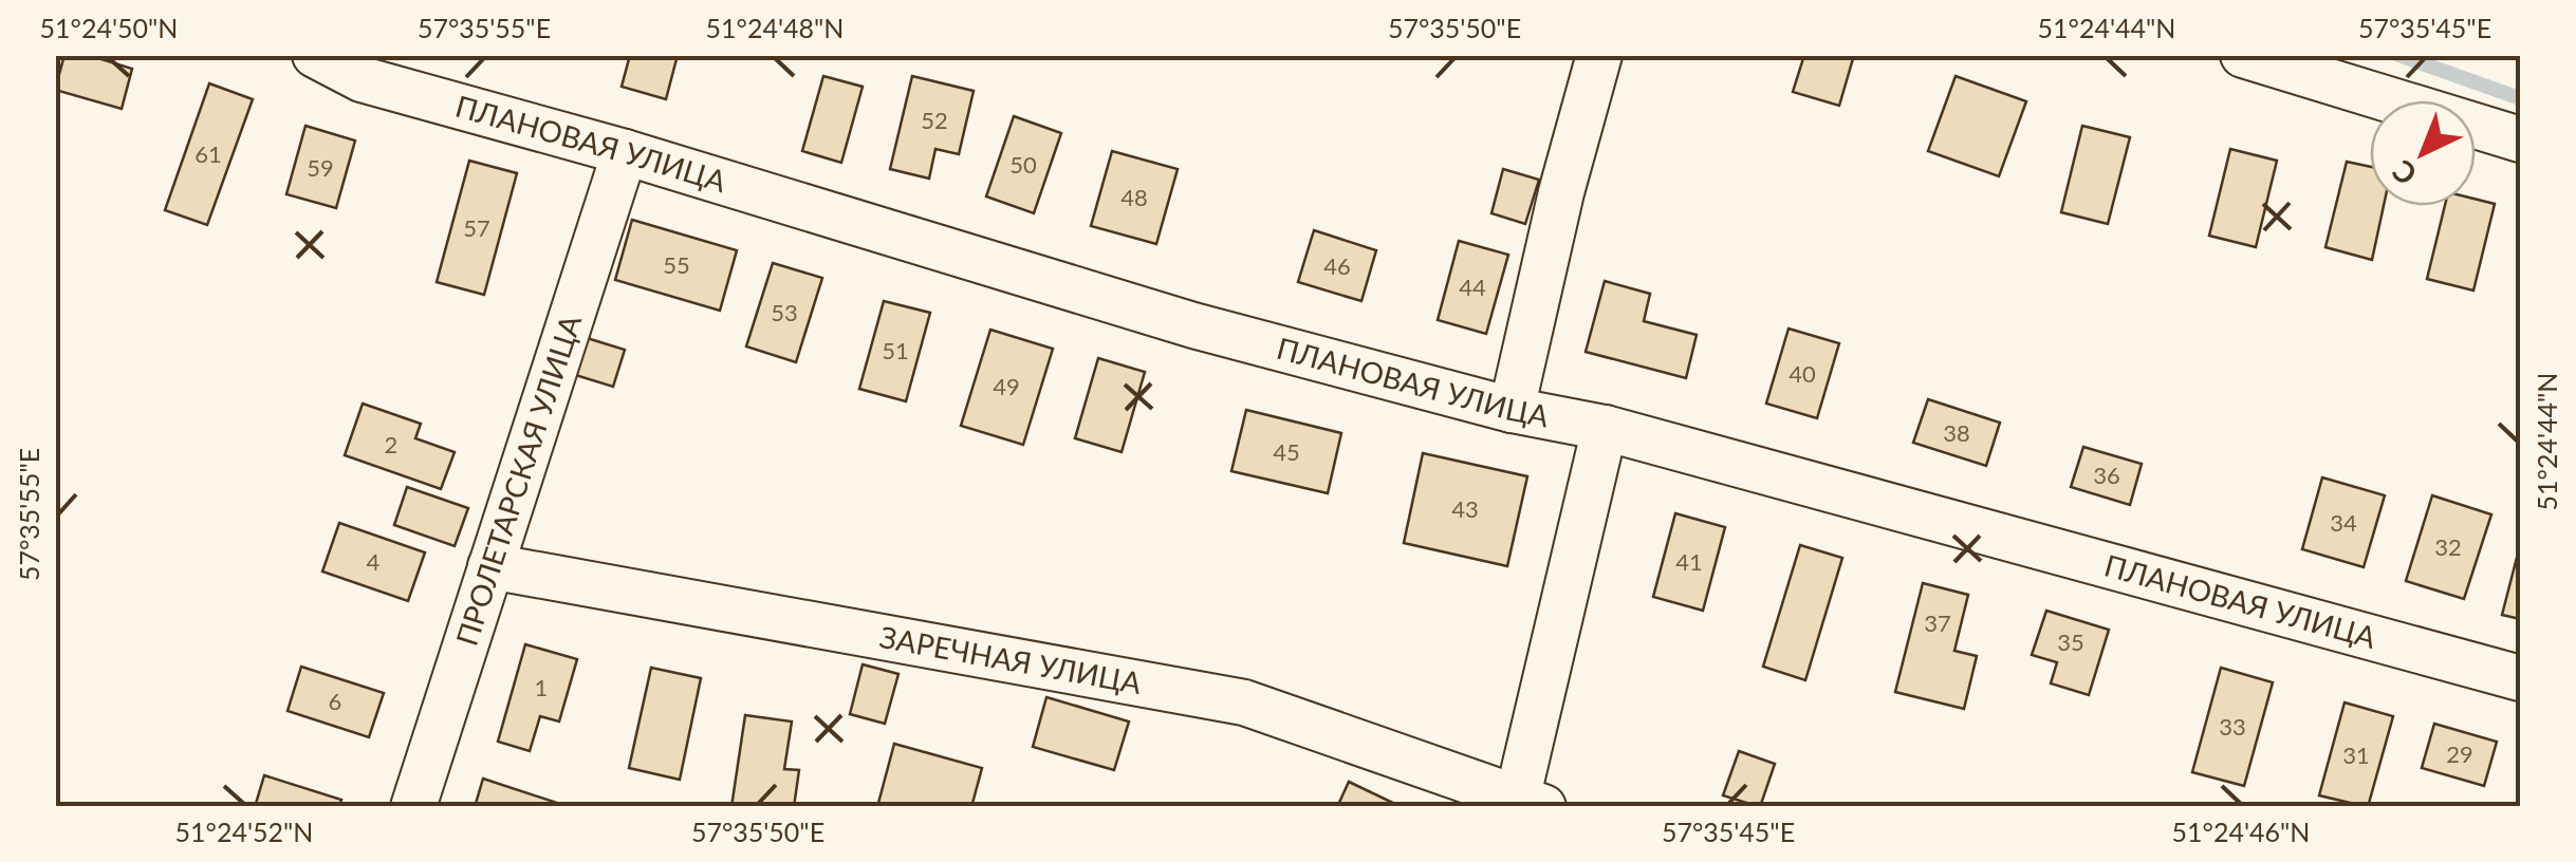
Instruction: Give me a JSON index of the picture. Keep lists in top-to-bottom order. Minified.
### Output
{"streets":{"street":["ПЛАНОВАЯ УЛИЦА","ПРОЛЕТАРСКАЯ УЛИЦА","ЗАРЕЧНАЯ УЛИЦА"]},"crossings":[["ПЛАНОВАЯ УЛИЦА","ПРОЛЕТАРСКАЯ УЛИЦА"],["ПЛАНОВАЯ УЛИЦА","ЗАРЕЧНАЯ УЛИЦА"],["ПРОЛЕТАРСКАЯ УЛИЦА","ЗАРЕЧНАЯ УЛИЦА"]],"house_numbers":["52","61","50","59","48","57","55","46","44","53","51","40","49","38","2","45","36","43","34","32","4","41","37","35","1","6","33","29","31"],"north":"bottom left","coordinates":["51°24'50\"N","57°35'55\"E","51°24'48\"N","57°35'50\"E","51°24'44\"N","57°35'45\"E","51°24'52\"N","51°24'46\"N"]}
